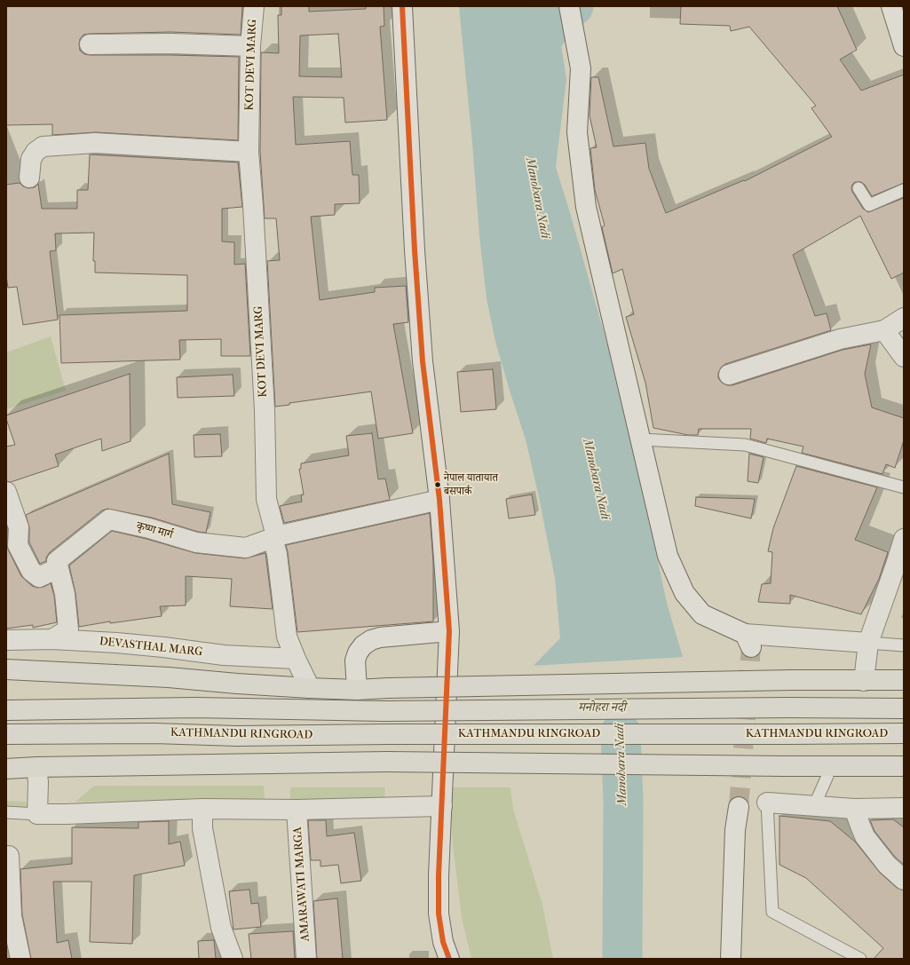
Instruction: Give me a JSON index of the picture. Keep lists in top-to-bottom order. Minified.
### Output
{"streets":{"main road":["KATHMANDU RINGROAD"],"street":["KOT DEVI MARG","कृष्ण मार्ग","DEVASTHAL MARG","AMARAWATI MARGA"]},"crossings":[["KOT DEVI MARG","कृष्ण मार्ग"],["KOT DEVI MARG","DEVASTHAL MARG"]],"water":["Manohara Nadi","मनोहरा नदी"],"places":["नेपाल यातायात बसपार्क"]}
